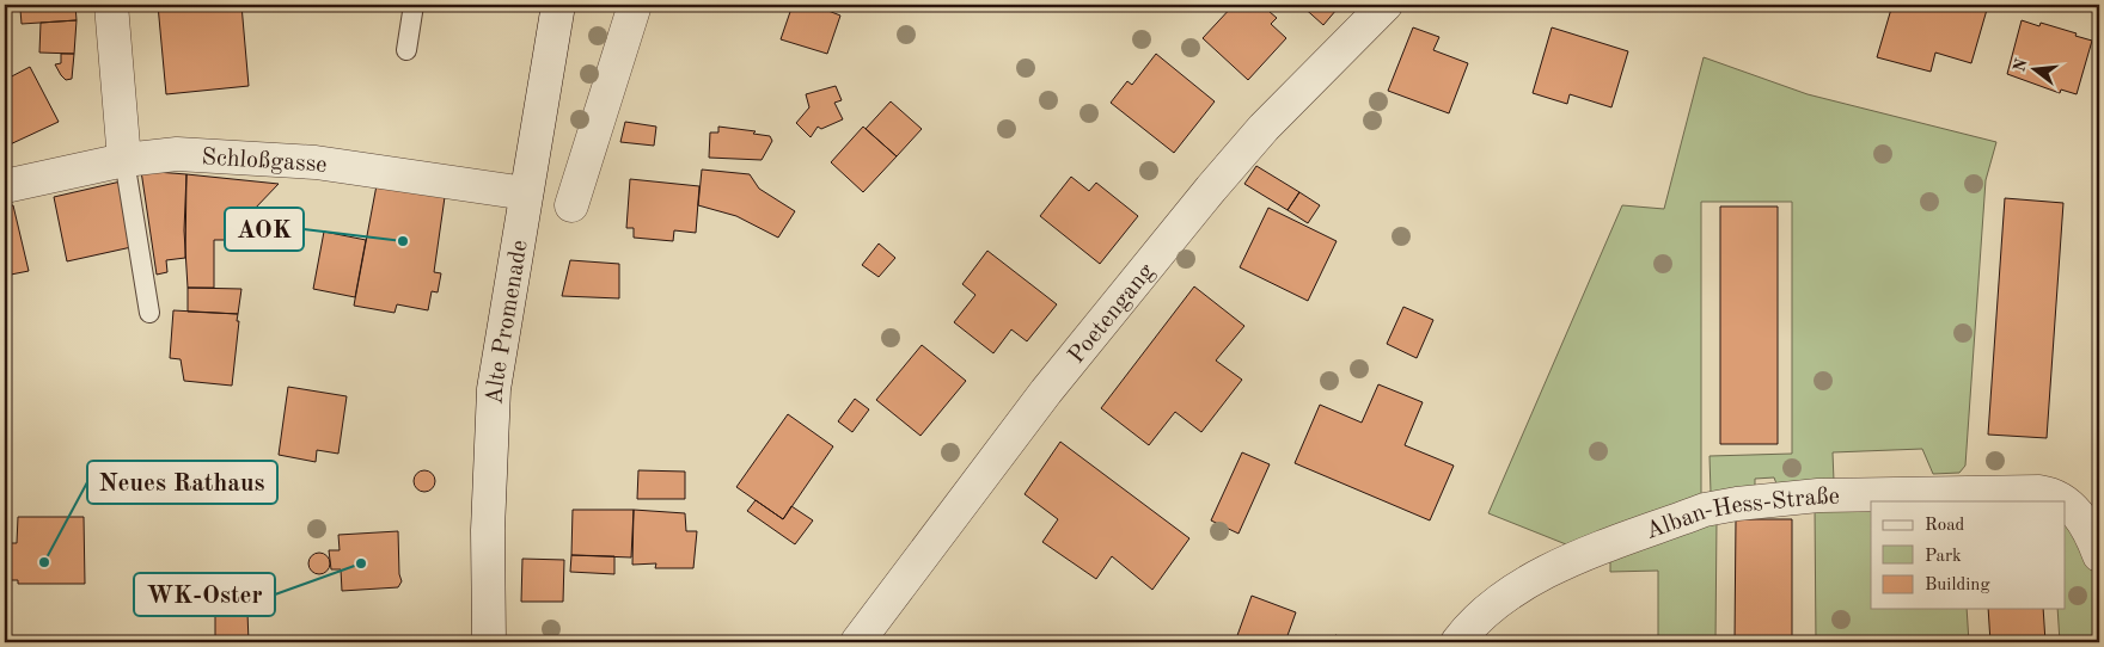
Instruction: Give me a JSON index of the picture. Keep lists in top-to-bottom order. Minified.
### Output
{"streets":{"street":["Schloßgasse","Poetengang","Alte Promenade","Alban-Hess-Straße"]},"crossings":[["Schloßgasse","Alte Promenade"]],"places":["AOK","Neues Rathaus","WK-Oster"],"legend":["Road","Park","Building"],"north":"left"}
